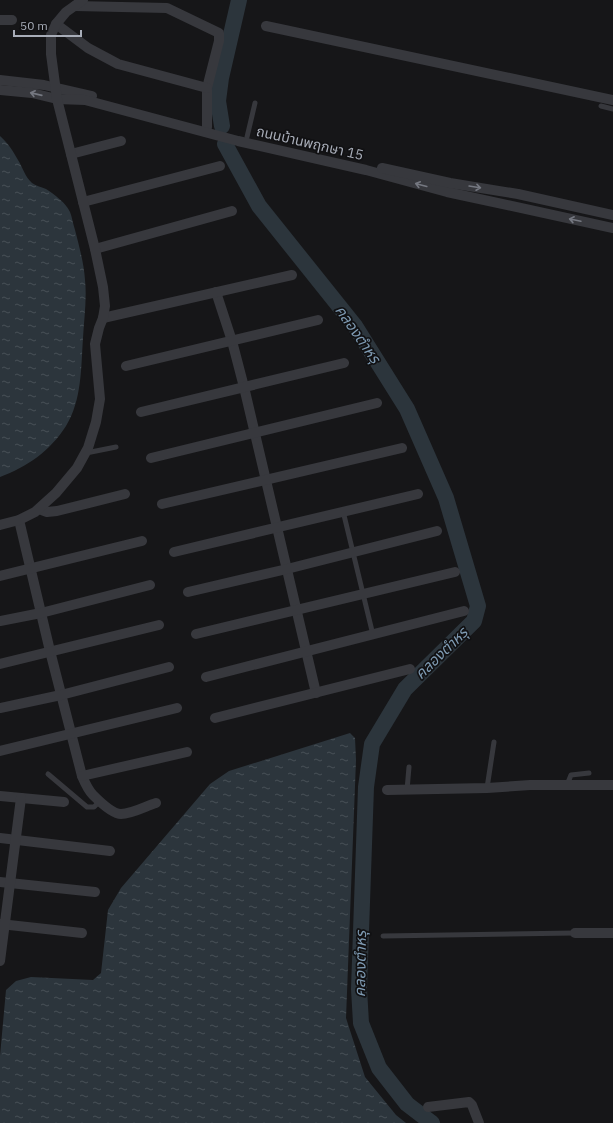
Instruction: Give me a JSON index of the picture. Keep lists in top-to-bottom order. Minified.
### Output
{"streets":{"street":["ถนนบ้านพฤกษา 15"]},"water":["คลองตำหรุ"],"scale_bar":"50 m"}
